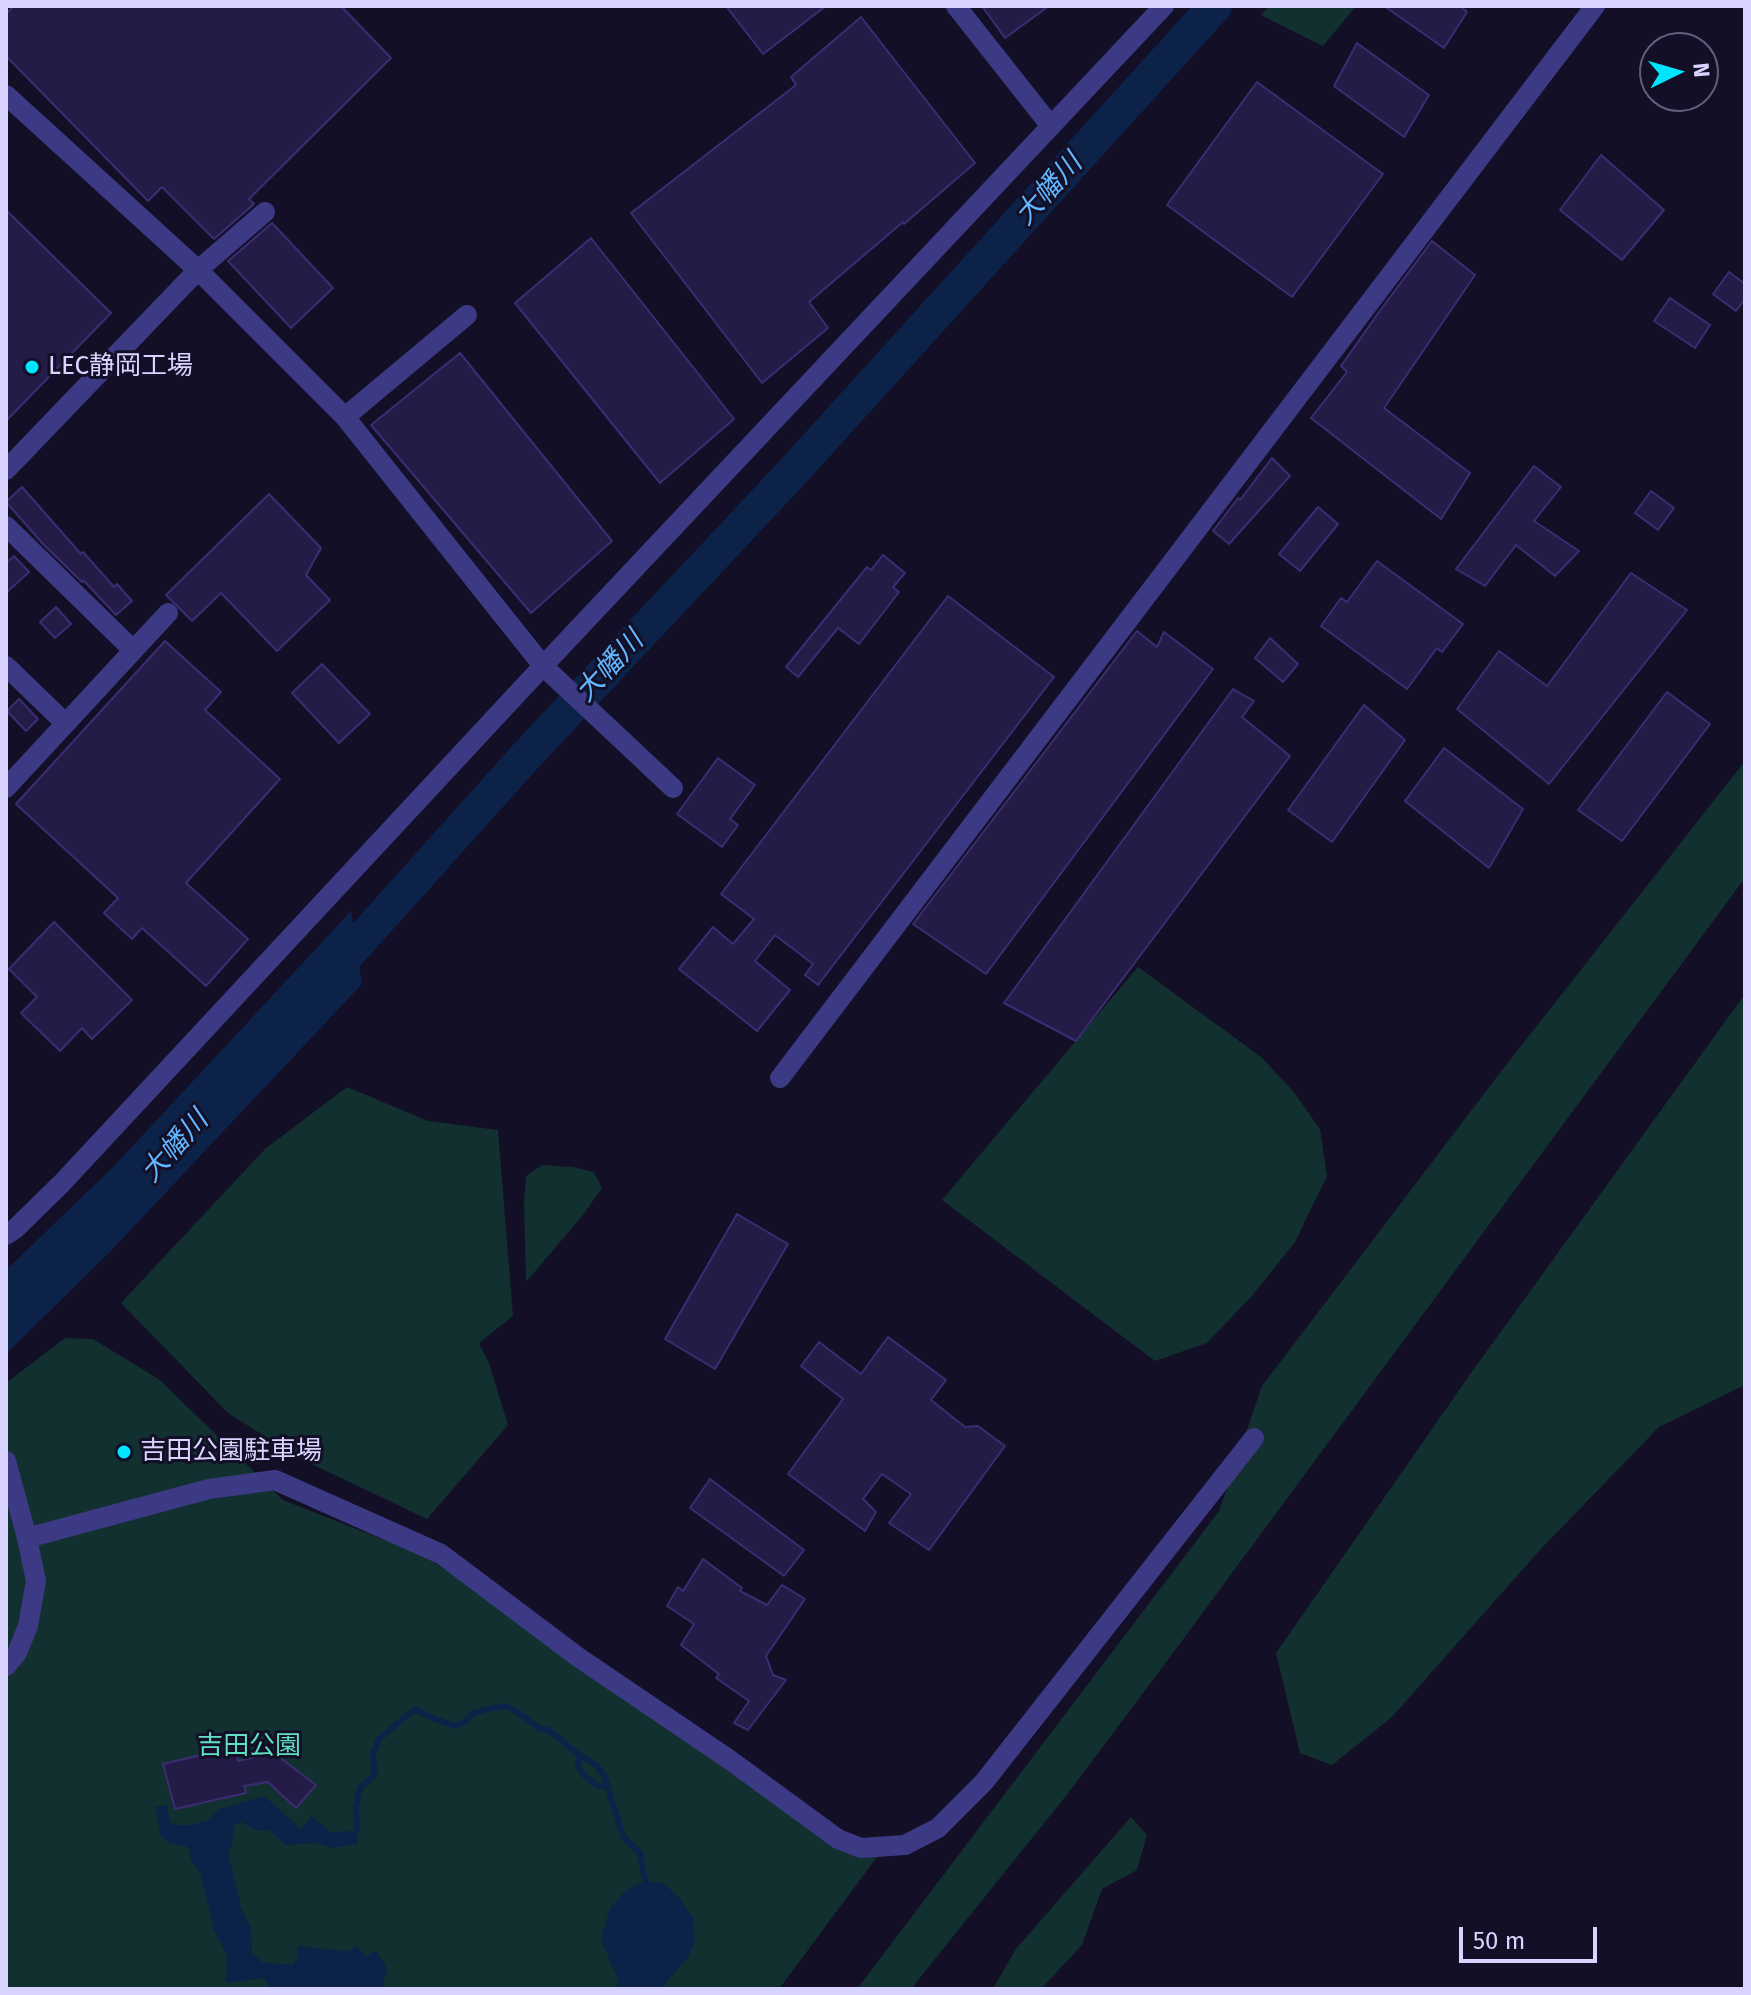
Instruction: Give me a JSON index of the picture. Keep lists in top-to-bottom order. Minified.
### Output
{"water":["大幡川"],"parks":["吉田公園"],"places":["LEC静岡工場","吉田公園駐車場"],"scale_bar":"50 m","north":"right"}
